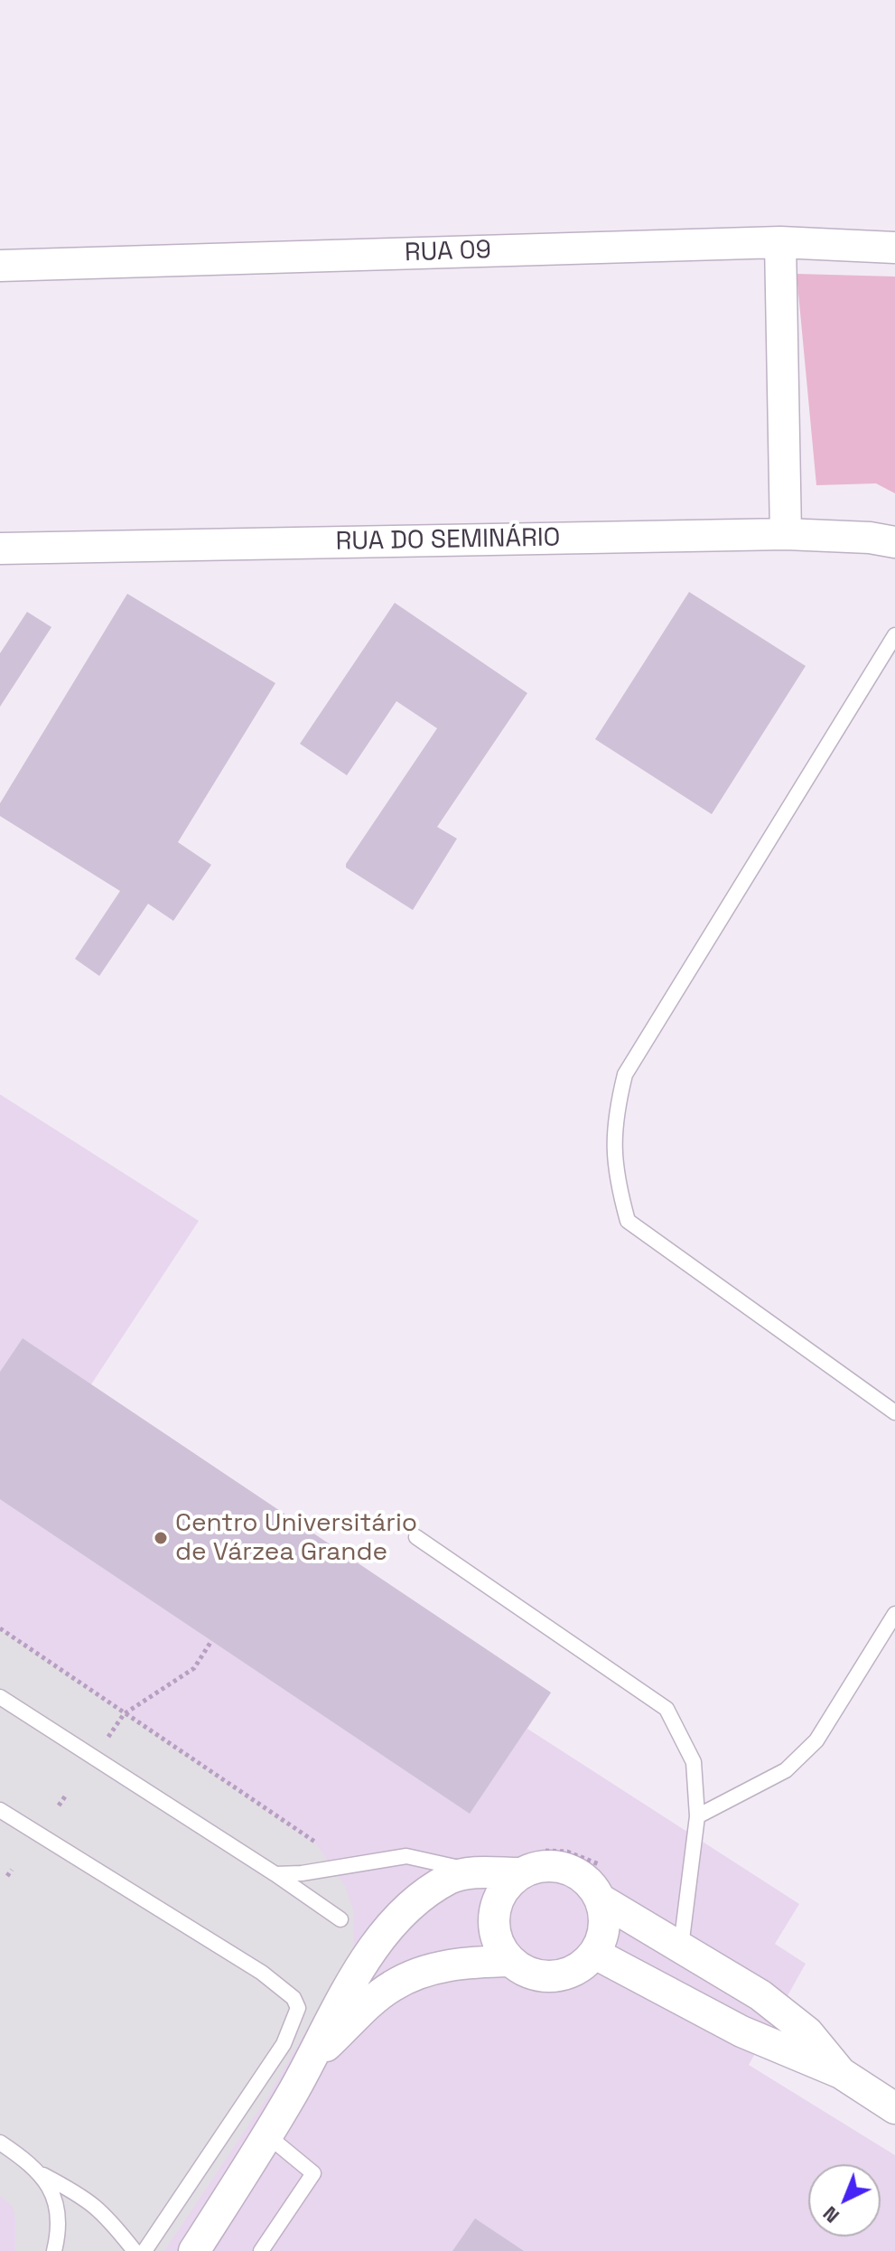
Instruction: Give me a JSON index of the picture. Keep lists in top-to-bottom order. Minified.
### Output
{"streets":{"street":["RUA 09","RUA DO SEMINÁRIO"]},"places":["Centro Universitário de Várzea Grande"],"north":"bottom left"}
